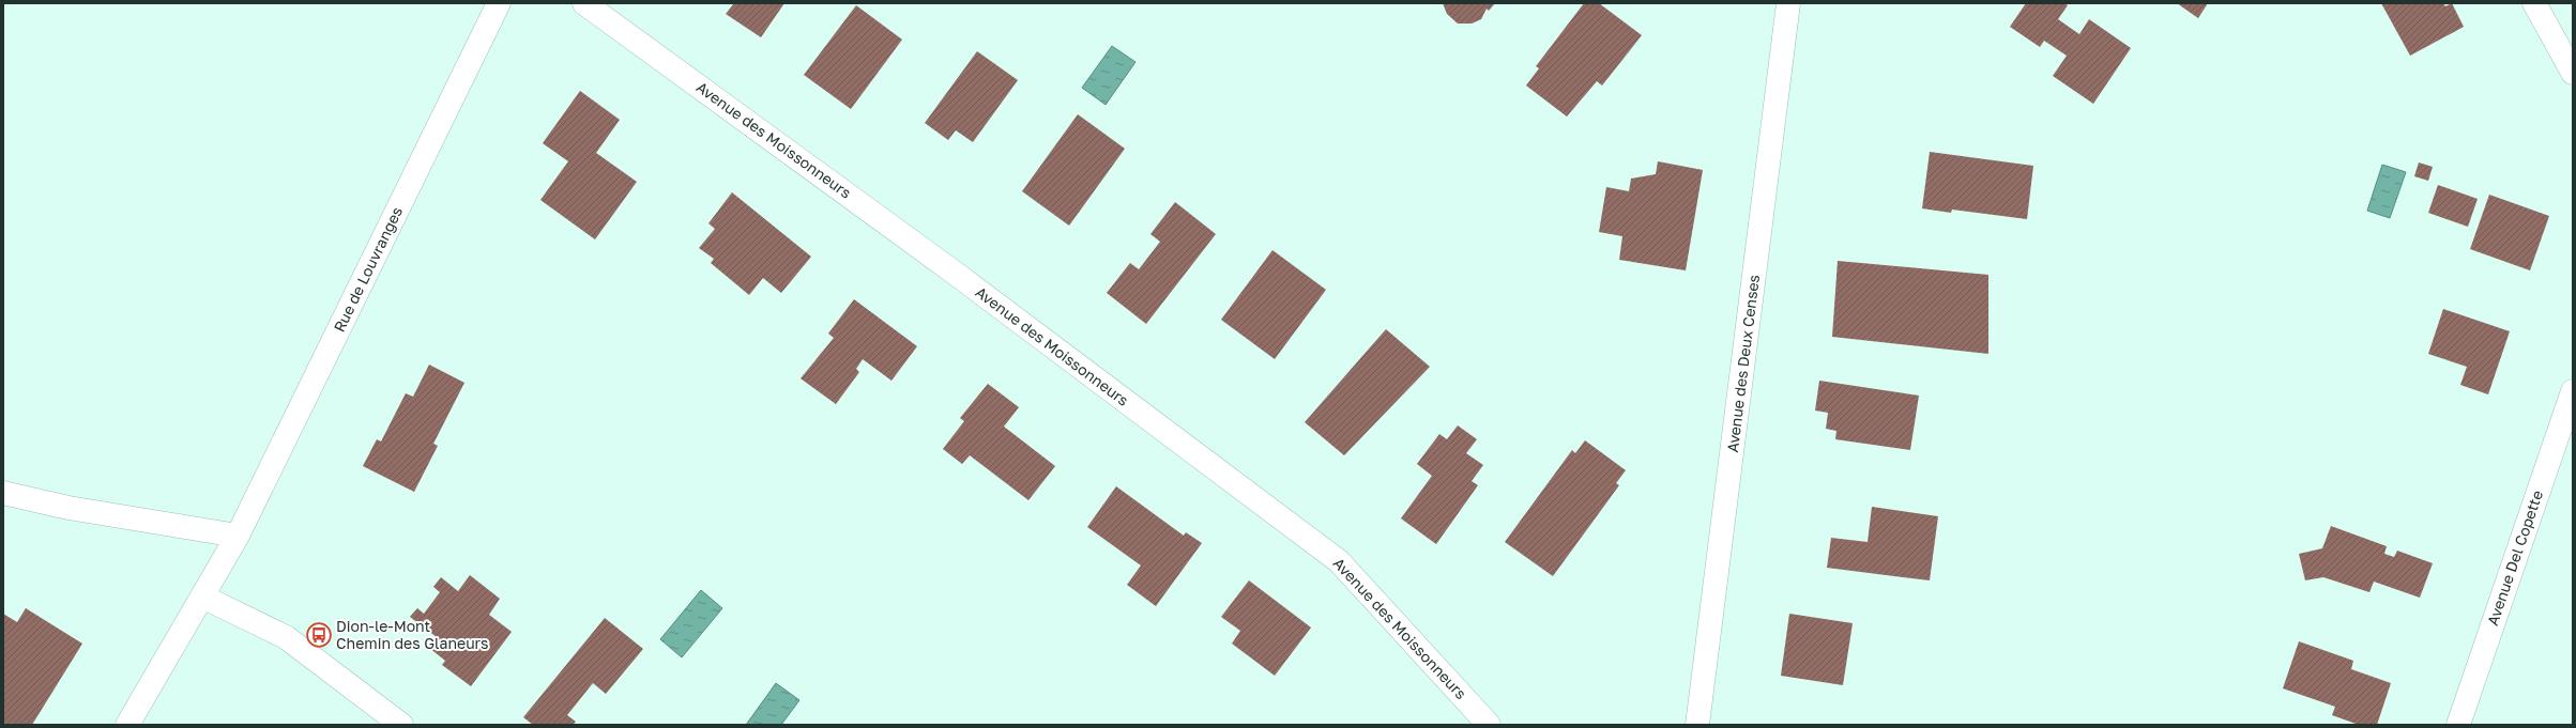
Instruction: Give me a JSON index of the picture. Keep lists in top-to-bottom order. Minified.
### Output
{"streets":{"street":["Avenue des Moissonneurs","Rue de Louvranges","Avenue des Deux Censes","Avenue Del Copette"]},"places":{"bus stop":["Dion-le-Mont Chemin des Glaneurs"]}}
